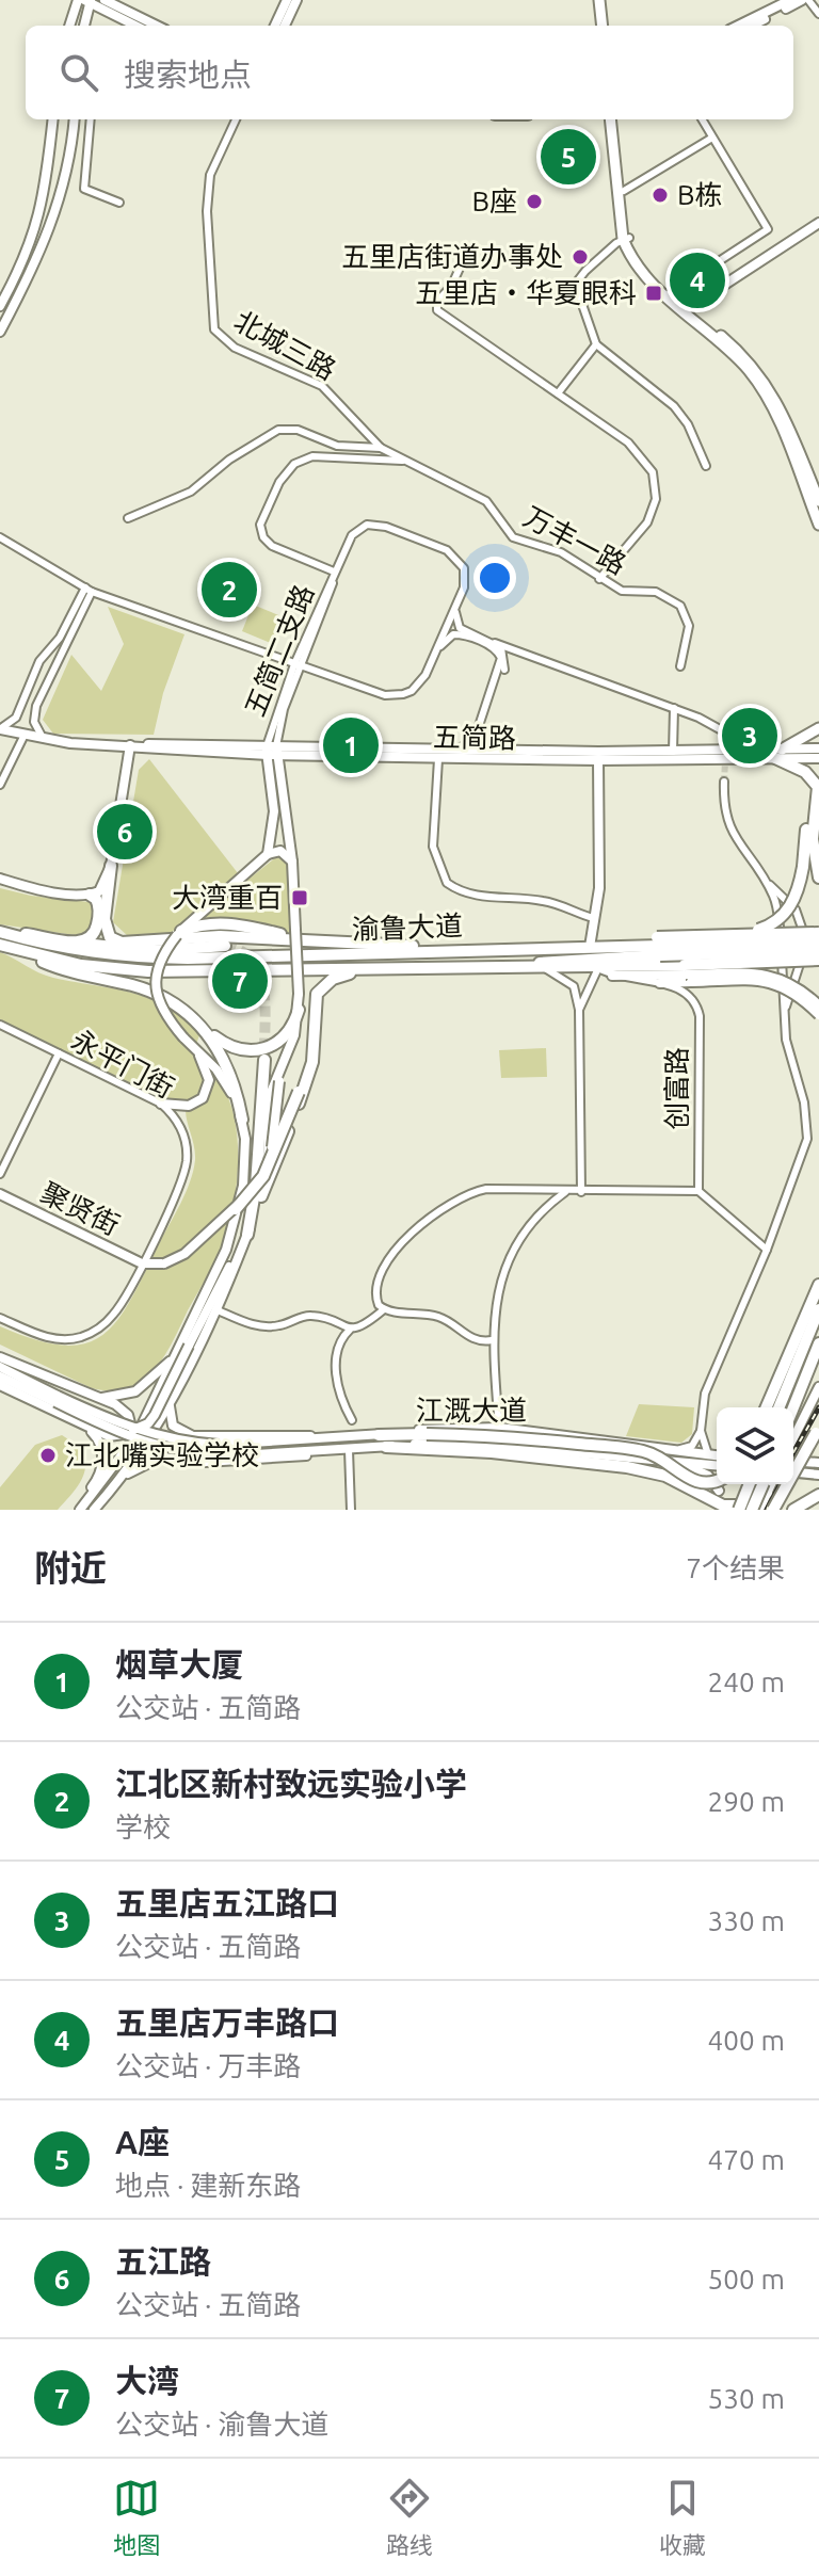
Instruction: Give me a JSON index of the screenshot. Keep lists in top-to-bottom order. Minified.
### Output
{"streets":{"highway":["渝鲁大道"],"main road":["五简路","聚贤街","江溉大道"],"street":["北城三路","万丰一路","五简二支路","永平门街","创富路"]},"crossings":[["北城三路","万丰一路"],["五简二支路","五简路"],["渝鲁大道","创富路"],["永平门街","聚贤街"],["创富路","江溉大道"]],"places":{"other":["B栋","B座","五里店街道办事处","江北嘴实验学校"],"transit":["五里店‧华夏眼科","大湾重百"]},"page":{"search":"搜索地点","pins":["5","4","2","3","1","6","7"],"heading":["附近","7个结果"],"list":[{"mark":"1","name":"烟草大厦","note":"公交站 · 五简路","value":"240 m"},{"mark":"2","name":"江北区新村致远实验小学","note":"学校","value":"290 m"},{"mark":"3","name":"五里店五江路口","note":"公交站 · 五简路","value":"330 m"},{"mark":"4","name":"五里店万丰路口","note":"公交站 · 万丰路","value":"400 m"},{"mark":"5","name":"A座","note":"地点 · 建新东路","value":"470 m"},{"mark":"6","name":"五江路","note":"公交站 · 五简路","value":"500 m"},{"mark":"7","name":"大湾","note":"公交站 · 渝鲁大道","value":"530 m"}],"nav":["地图","路线","收藏"]}}
